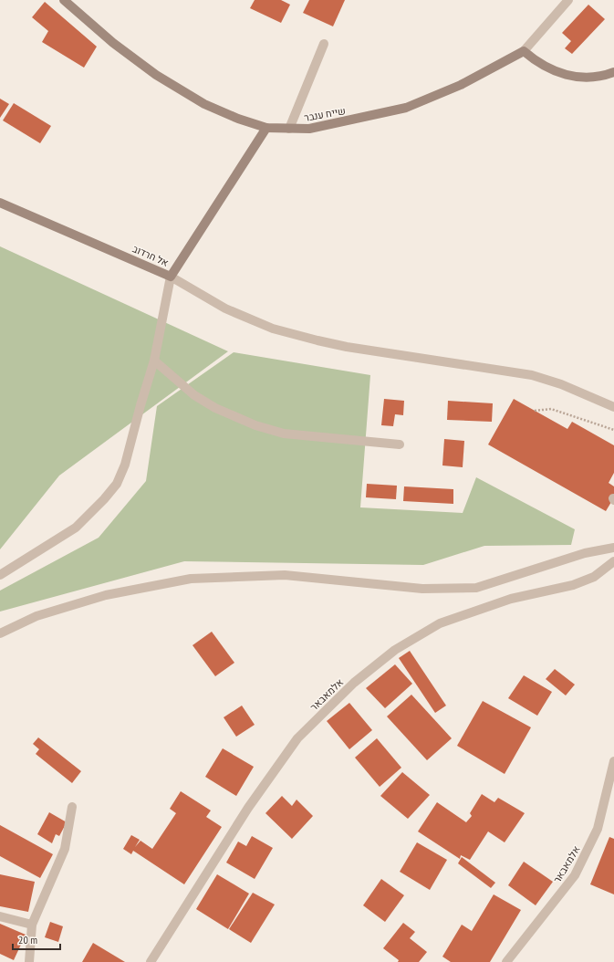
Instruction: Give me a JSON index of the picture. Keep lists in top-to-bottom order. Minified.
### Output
{"streets":{"street":["שייח ענבר","אל חרדוב","אלמאבאר"]},"crossings":[["שייח ענבר","אל חרדוב"]],"scale_bar":"20 m"}
